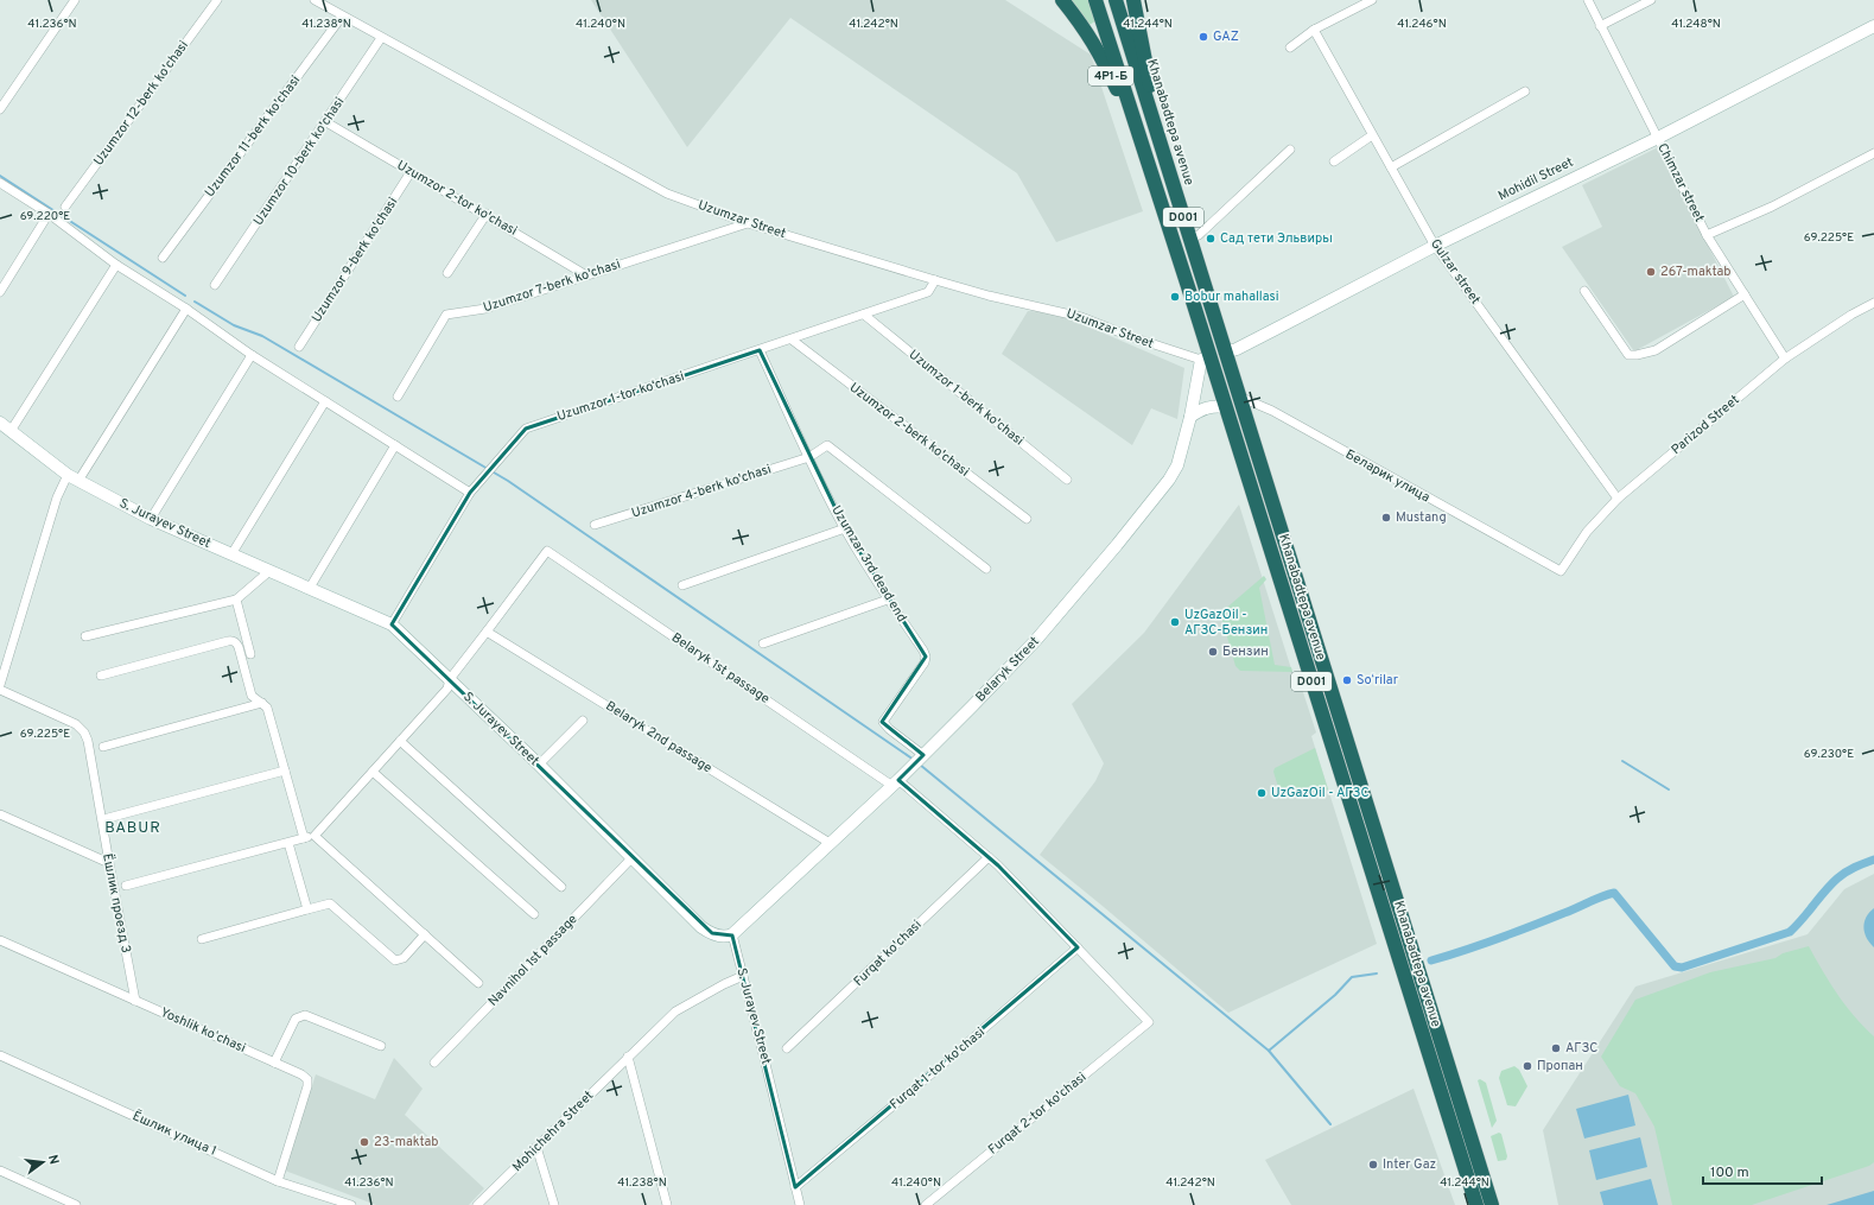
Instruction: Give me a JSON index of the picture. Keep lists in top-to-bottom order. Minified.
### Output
{"streets":{"highway":["4Р1-Б","Khanabadtepa avenue","Mohidil Street","D001"],"street":["Uzumzor 12-berk ko'chasi","Uzumzor 11-berk ko'chasi","Uzumzor 10-berk ko'chasi","Chimzar street","Uzumzor 2-tor ko'chasi","Uzumzar Street","Uzumzor 9-berk ko'chasi","Gulzar street","Uzumzor 7-berk ko'chasi","Uzumzor 1-tor ko‘chasi","Uzumzor 1-berk ko'chasi","Parizod Street","Uzumzor 2-berk ko'chasi","Беларик улица","Uzumzor 4-berk ko'chasi","S. Jurayev Street","Uzumzar 3rd dead end","Belaryk 1st passage","Belaryk Street","Belaryk 2nd passage","Ёшлик проезд 3","Furqat ko'chasi","Navnihol 1st passage","Yoshlik koʻchasi","Furqat 1-tor ko'chasi","Furqat 2-tor ko'chasi","Mohichehra Street","Ёшлик улица 1"]},"crossings":[["4Р1-Б","Khanabadtepa avenue"],["Khanabadtepa avenue","Mohidil Street"],["Khanabadtepa avenue","Uzumzar Street"],["Khanabadtepa avenue","Беларик улица"],["Khanabadtepa avenue","Belaryk Street"],["Uzumzor 11-berk ko'chasi","Uzumzar Street"],["Uzumzor 10-berk ko'chasi","Uzumzor 2-tor ko'chasi"],["Uzumzor 10-berk ko'chasi","Uzumzar Street"],["Mohidil Street","Chimzar street"],["Mohidil Street","Uzumzar Street"],["Mohidil Street","Gulzar street"],["Mohidil Street","Belaryk Street"],["Chimzar street","Parizod Street"],["Uzumzor 2-tor ko'chasi","Uzumzor 9-berk ko'chasi"],["Uzumzor 2-tor ko'chasi","Uzumzor 7-berk ko'chasi"],["Uzumzar Street","Uzumzor 7-berk ko'chasi"],["Uzumzar Street","Uzumzor 1-tor ko‘chasi"],["Uzumzar Street","Belaryk Street"],["Gulzar street","Parizod Street"],["Uzumzor 1-tor ko‘chasi","Uzumzor 1-berk ko'chasi"],["Uzumzor 1-tor ko‘chasi","Uzumzor 2-berk ko'chasi"],["Uzumzor 1-tor ko‘chasi","S. Jurayev Street"],["Uzumzor 1-tor ko‘chasi","Uzumzar 3rd dead end"],["Parizod Street","Беларик улица"],["Uzumzor 4-berk ko'chasi","Uzumzar 3rd dead end"],["S. Jurayev Street","Belaryk Street"],["S. Jurayev Street","Navnihol 1st passage"],["S. Jurayev Street","Furqat 1-tor ko'chasi"],["S. Jurayev Street","Mohichehra Street"],["Uzumzar 3rd dead end","Belaryk Street"],["Belaryk 1st passage","Belaryk Street"],["Belaryk 1st passage","Belaryk 2nd passage"],["Belaryk 1st passage","Furqat ko'chasi"],["Belaryk 1st passage","Furqat 1-tor ko'chasi"],["Belaryk 1st passage","Furqat 2-tor ko'chasi"],["Belaryk Street","Belaryk 2nd passage"],["Ёшлик проезд 3","Yoshlik koʻchasi"],["Yoshlik koʻchasi","Ёшлик улица 1"]],"districts":["BABUR"],"places":["GAZ","Сад тети Эльвиры","267-maktab","Bobur mahallasi","Mustang","UzGazOil - АГЗС-Бензин","Бензин","Soʻrilar","UzGazOil - АГЗС","АГЗС","Пропан","23-maktab","Inter Gaz"],"scale_bar":"100 m","north":"right","coordinates":["41.236°N","41.238°N","41.240°N","41.242°N","41.244°N","41.246°N","41.248°N","69.220°E","69.225°E","69.230°E"]}
